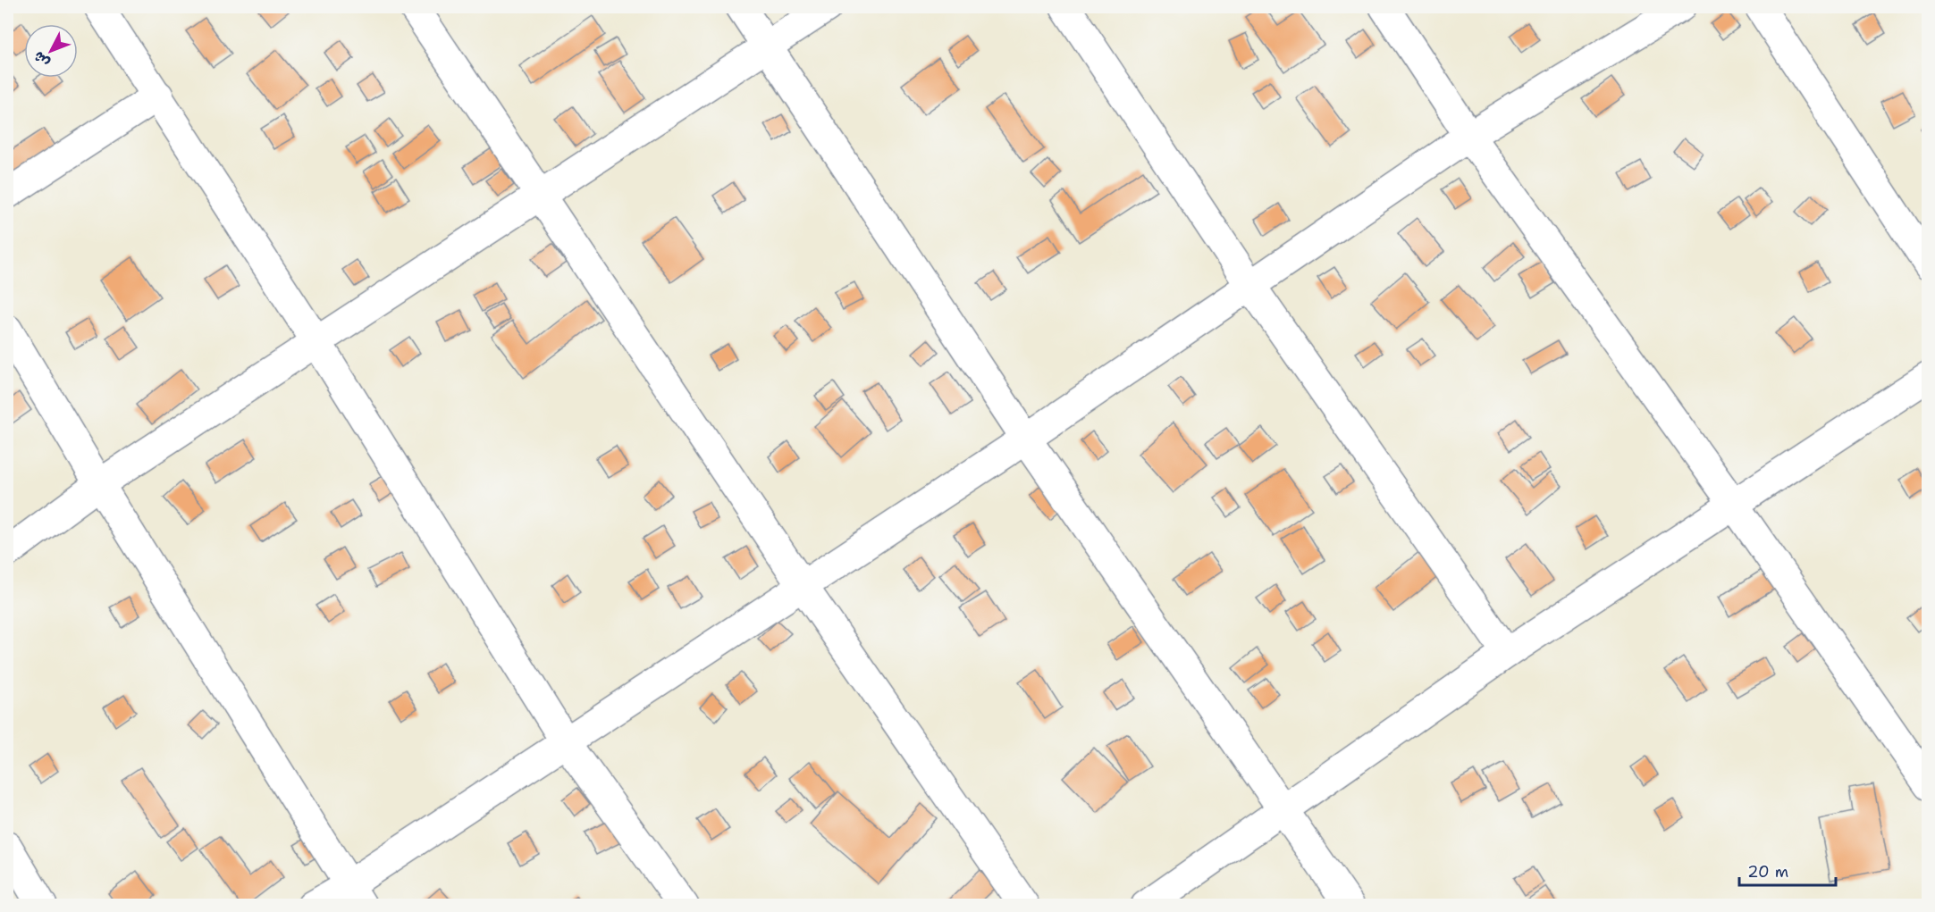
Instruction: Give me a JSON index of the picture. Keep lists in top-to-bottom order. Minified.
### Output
{"scale_bar":"20 m","north":"bottom left"}
